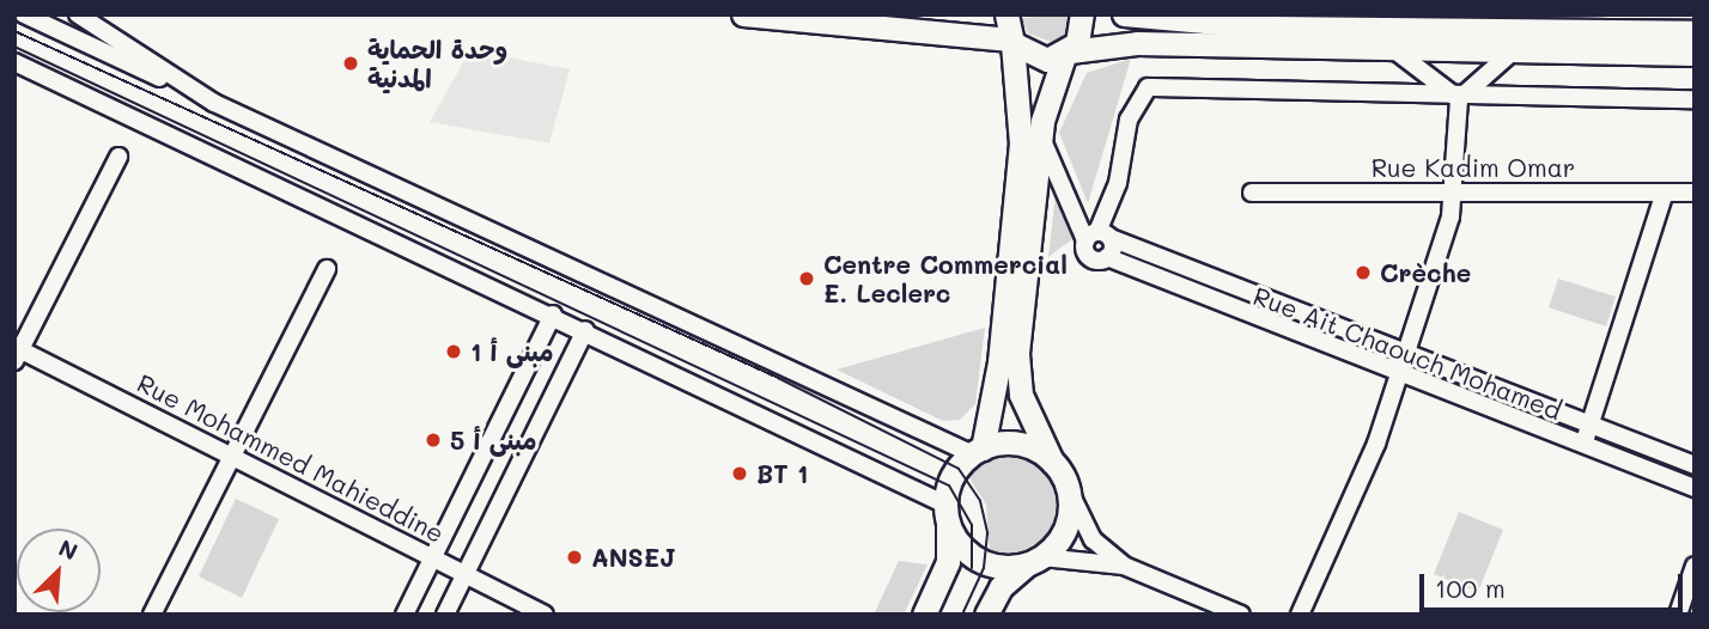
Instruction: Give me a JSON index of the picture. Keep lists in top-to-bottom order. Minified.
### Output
{"streets":{"street":["Rue Kadim Omar","Rue Ait Chaouch Mohamed","Rue Mohammed Mahieddine"]},"places":["وحدة الحماية المدنية","Crèche","Centre Commercial E. Leclerc","مبنى أ 1","مبنى أ 5","BT 1","ANSEJ"],"scale_bar":"100 m","north":"top right"}
